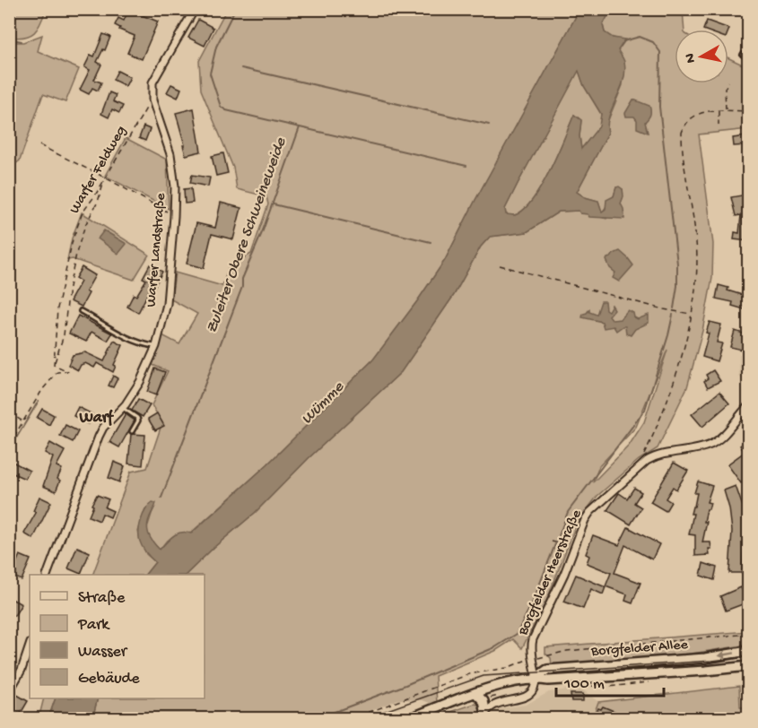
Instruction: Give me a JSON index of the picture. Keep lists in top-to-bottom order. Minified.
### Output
{"streets":{"main road":["Borgfelder Allee"],"street":["Warfer Landstraße","Borgfelder Heerstraße"],"path":["Warfer Feldweg"]},"crossings":[["Warfer Feldweg","Warfer Landstraße"],["Borgfelder Heerstraße","Borgfelder Allee"]],"districts":["Warf"],"water":["Zuleiter Obere Schweineweide","Wümme"],"legend":["Straße","Park","Wasser","Gebäude"],"scale_bar":"100 m","north":"left"}
